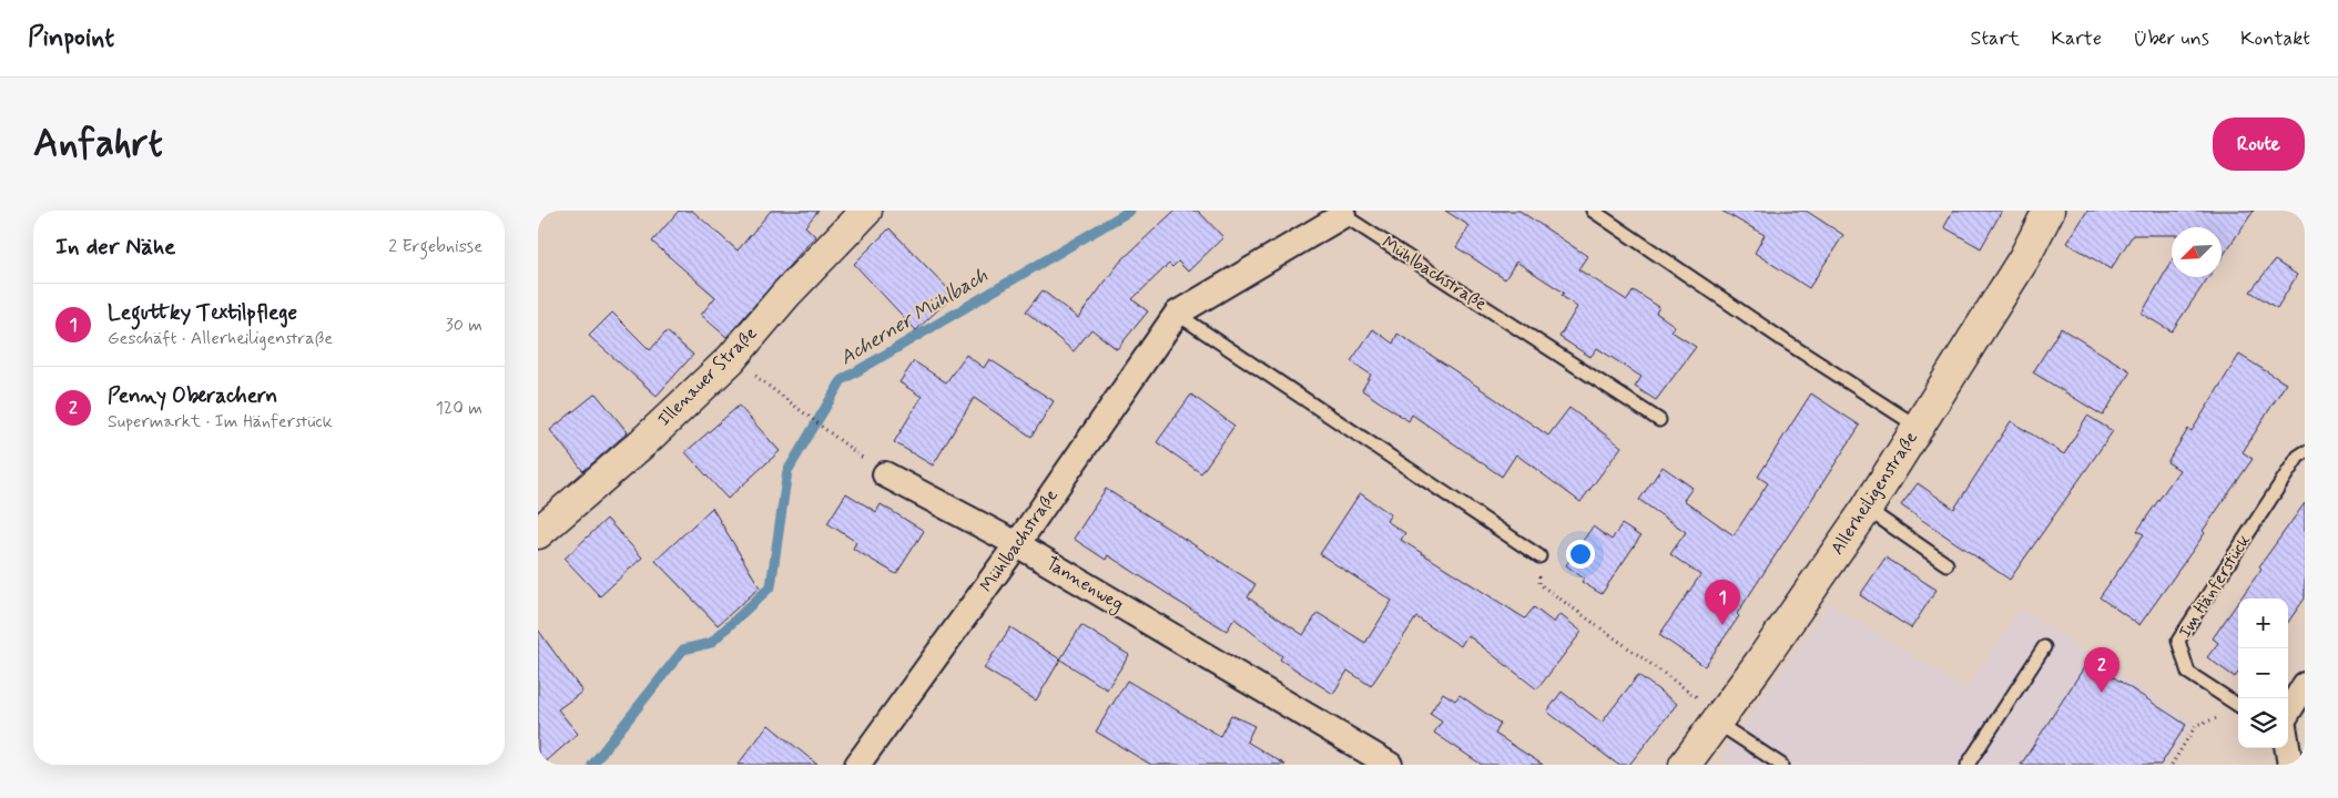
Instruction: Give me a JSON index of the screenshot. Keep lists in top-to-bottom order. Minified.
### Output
{"streets":{"street":["Mühlbachstraße","Illenauer Straße","Allerheiligenstraße","Tannenweg"],"lane":["Im Hänferstück"]},"crossings":[["Mühlbachstraße","Tannenweg"]],"water":["Acherner Mühlbach"],"north":"bottom left","page":{"header":"Pinpoint","nav":["Start","Karte","Über uns","Kontakt"],"buttons":"Route","title":"Anfahrt","heading":["In der Nähe","2 Ergebnisse"],"list":[{"mark":"1","name":"Leguttky Textilpflege","note":"Geschäft · Allerheiligenstraße","value":"30 m"},{"mark":"2","name":"Penny Oberachern","note":"Supermarkt · Im Hänferstück","value":"120 m"}],"pins":["1","2"],"map_buttons":["+","−"]}}
